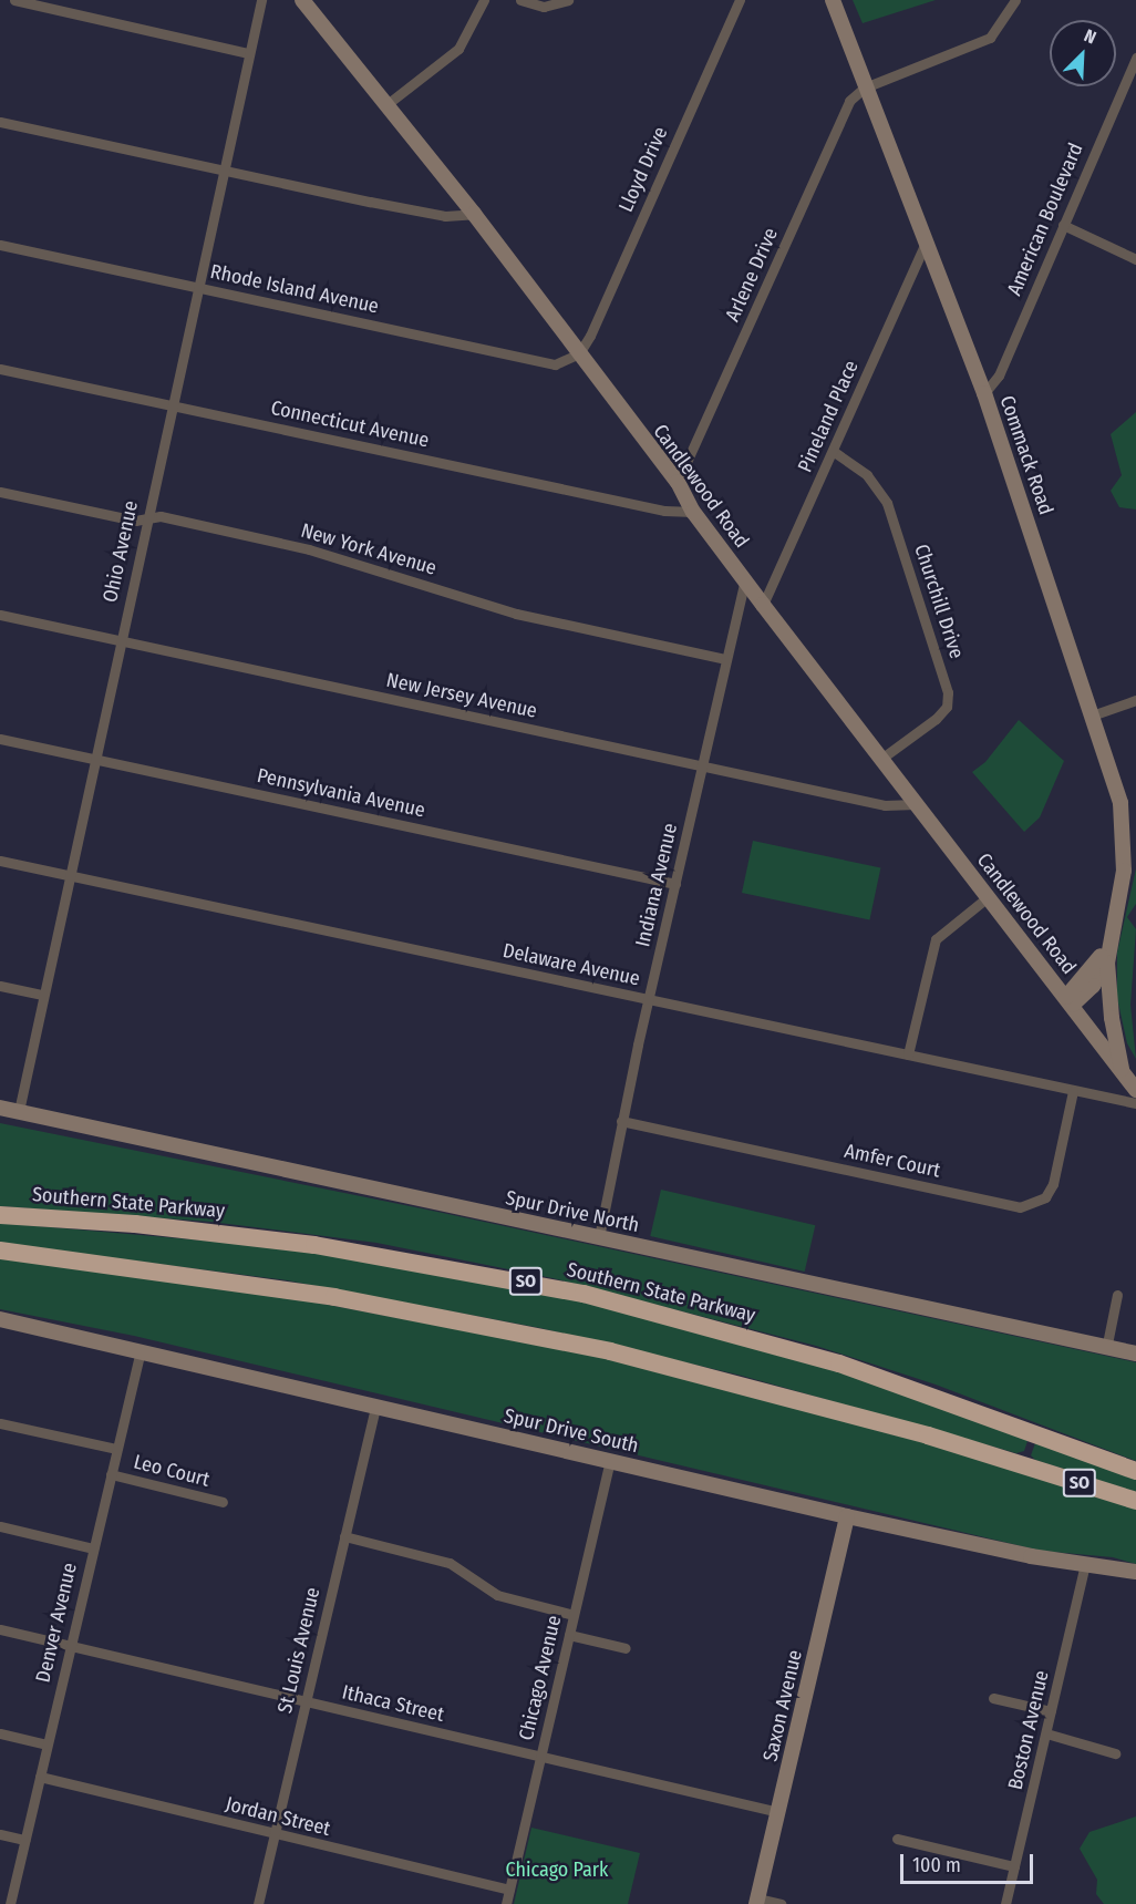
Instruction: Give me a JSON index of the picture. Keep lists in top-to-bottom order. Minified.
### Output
{"streets":{"highway":["Southern State Parkway","SO"],"street":["Lloyd Drive","American Boulevard","Arlene Drive","Rhode Island Avenue","Pineland Place","Connecticut Avenue","Commack Road","Candlewood Road","New York Avenue","Ohio Avenue","Churchill Drive","New Jersey Avenue","Pennsylvania Avenue","Indiana Avenue","Delaware Avenue","Amfer Court","Spur Drive North","Spur Drive South","Leo Court","Denver Avenue","St Louis Avenue","Chicago Avenue","Ithaca Street","Saxon Avenue","Boston Avenue","Jordan Street"]},"crossings":[["Lloyd Drive","Rhode Island Avenue"],["Lloyd Drive","Candlewood Road"],["American Boulevard","Commack Road"],["Arlene Drive","Commack Road"],["Arlene Drive","Candlewood Road"],["Rhode Island Avenue","Candlewood Road"],["Rhode Island Avenue","Ohio Avenue"],["Pineland Place","Commack Road"],["Pineland Place","Candlewood Road"],["Pineland Place","Churchill Drive"],["Connecticut Avenue","Candlewood Road"],["Connecticut Avenue","Ohio Avenue"],["Commack Road","Candlewood Road"],["Candlewood Road","Churchill Drive"],["Candlewood Road","New Jersey Avenue"],["Candlewood Road","Indiana Avenue"],["New York Avenue","Ohio Avenue"],["New York Avenue","Indiana Avenue"],["Ohio Avenue","New Jersey Avenue"],["Ohio Avenue","Pennsylvania Avenue"],["Ohio Avenue","Delaware Avenue"],["Ohio Avenue","Spur Drive North"],["New Jersey Avenue","Indiana Avenue"],["Pennsylvania Avenue","Indiana Avenue"],["Indiana Avenue","Delaware Avenue"],["Indiana Avenue","Amfer Court"],["Indiana Avenue","Spur Drive North"],["Delaware Avenue","Amfer Court"],["Spur Drive South","Denver Avenue"],["Spur Drive South","St Louis Avenue"],["Spur Drive South","Chicago Avenue"],["Spur Drive South","Saxon Avenue"],["Spur Drive South","Boston Avenue"],["Leo Court","Denver Avenue"],["Denver Avenue","Ithaca Street"],["Denver Avenue","Jordan Street"],["St Louis Avenue","Ithaca Street"],["St Louis Avenue","Jordan Street"],["Chicago Avenue","Ithaca Street"],["Chicago Avenue","Jordan Street"],["Ithaca Street","Saxon Avenue"]],"parks":["Chicago Park"],"scale_bar":"100 m","north":"top right"}
